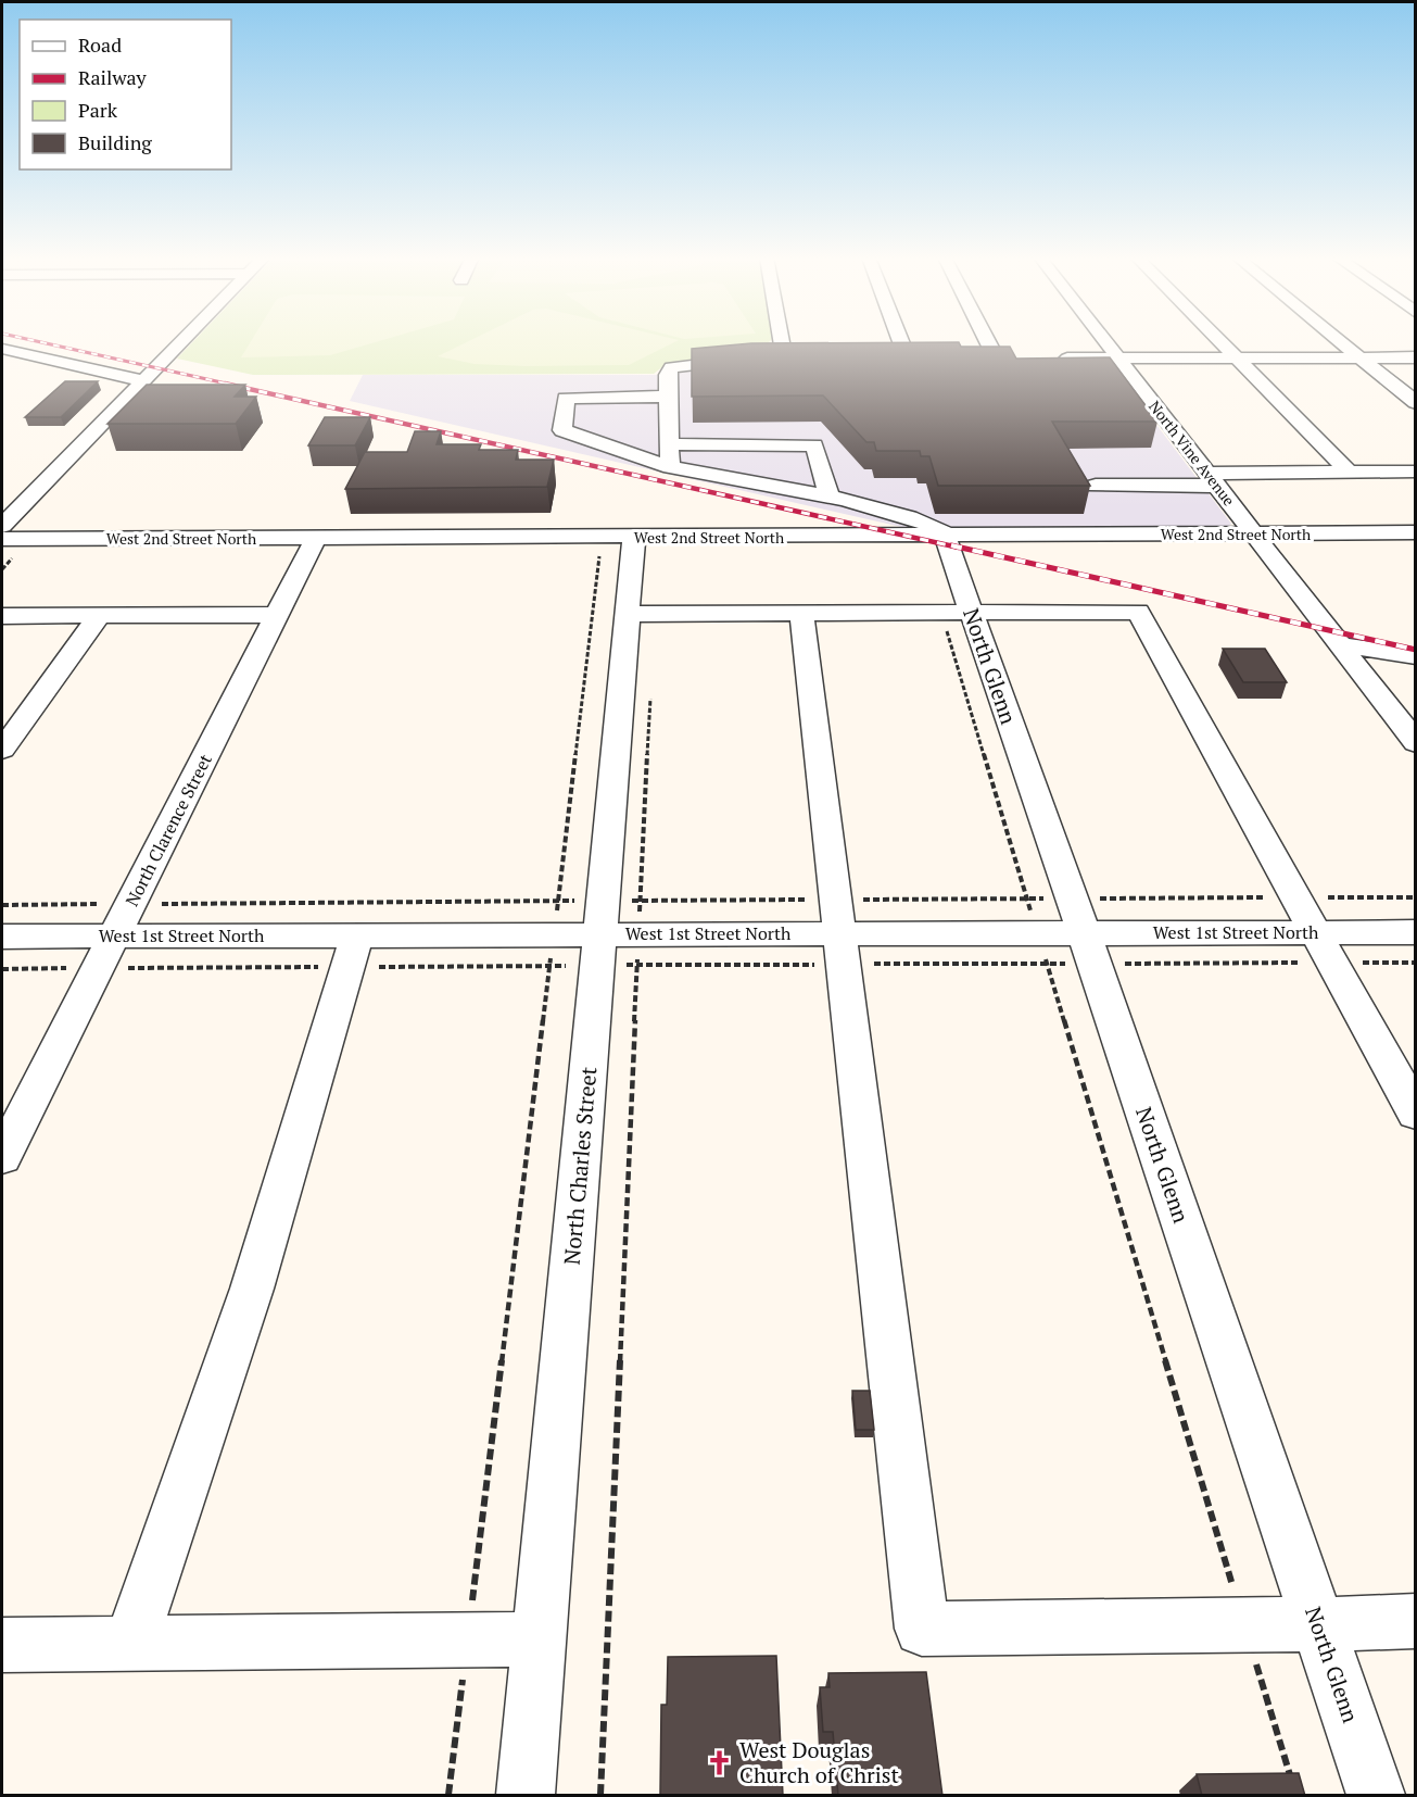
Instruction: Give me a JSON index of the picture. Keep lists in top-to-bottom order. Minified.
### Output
{"streets":{"street":["North Vine Avenue","West 2nd Street North","North Glenn","North Clarence Street","West 1st Street North","North Charles Street"]},"crossings":[["North Vine Avenue","West 2nd Street North"],["West 2nd Street North","North Glenn"],["West 2nd Street North","North Clarence Street"],["West 2nd Street North","North Charles Street"],["North Glenn","West 1st Street North"],["North Clarence Street","West 1st Street North"],["West 1st Street North","North Charles Street"]],"places":{"church":["West Douglas Church of Christ"]},"legend":["Road","Railway","Park","Building"]}
